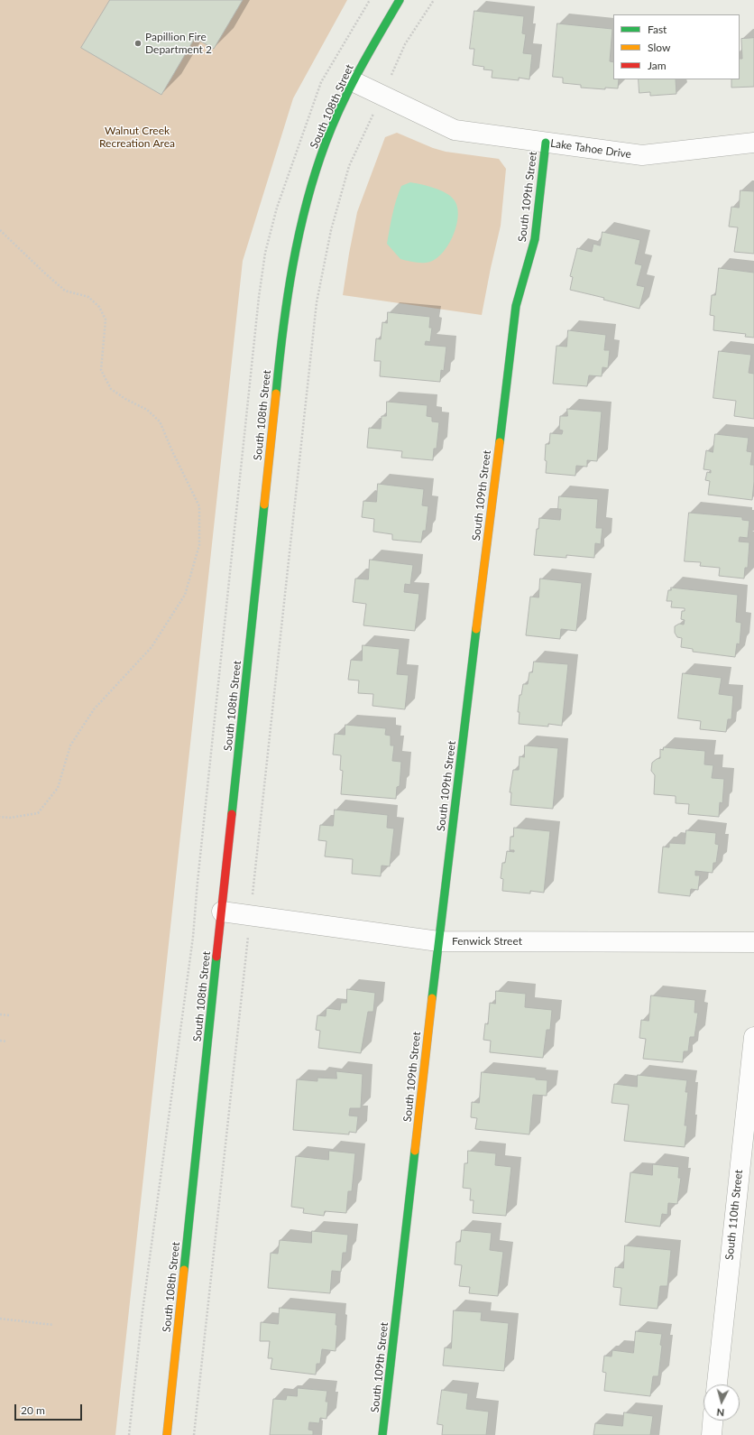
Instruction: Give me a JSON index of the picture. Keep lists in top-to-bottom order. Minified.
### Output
{"streets":{"street":["South 108th Street","Lake Tahoe Drive","South 109th Street","Fenwick Street","South 110th Street"]},"crossings":[["South 108th Street","Lake Tahoe Drive"],["South 108th Street","Fenwick Street"],["Lake Tahoe Drive","South 109th Street"],["South 109th Street","Fenwick Street"]],"parks":["Walnut Creek Recreation Area"],"places":["Papillion Fire Department 2"],"legend":["Fast","Slow","Jam"],"scale_bar":"20 m","north":"bottom"}
